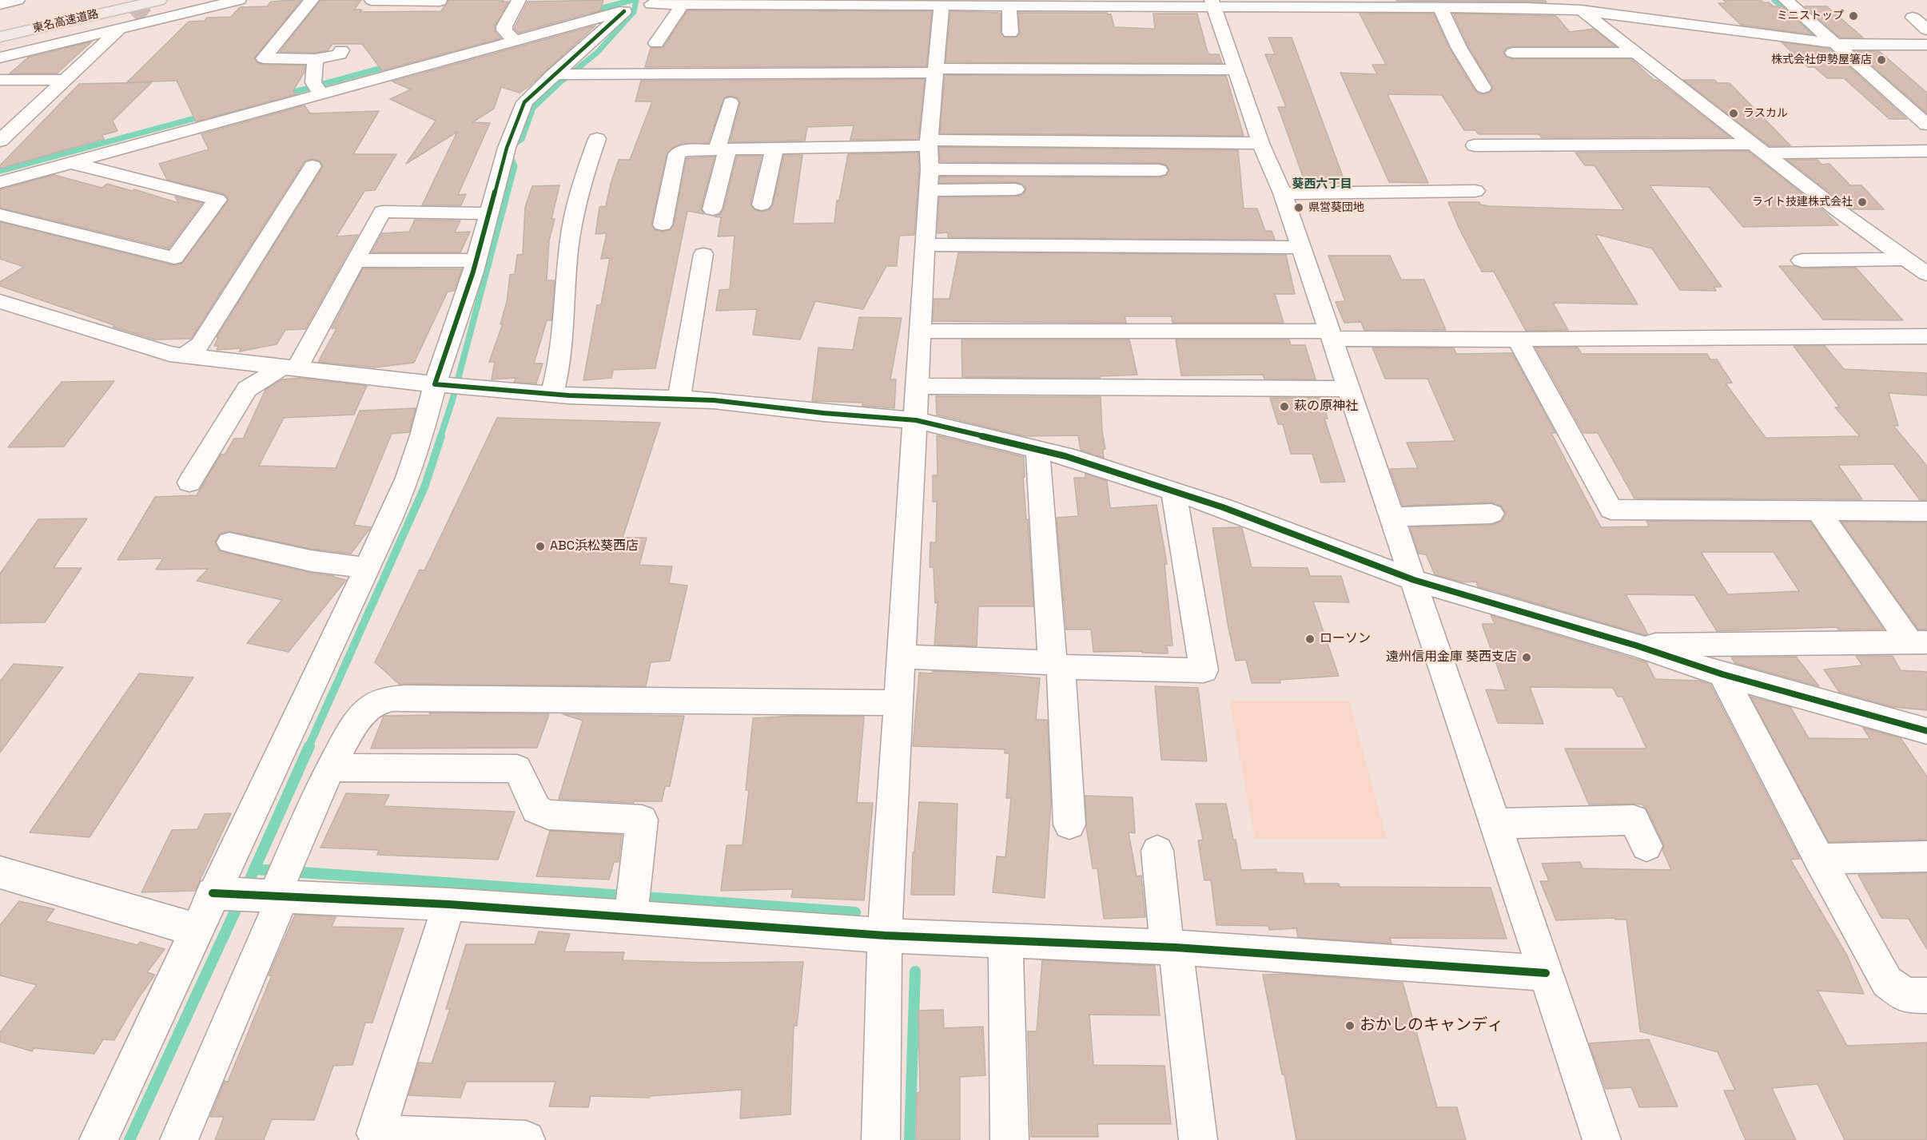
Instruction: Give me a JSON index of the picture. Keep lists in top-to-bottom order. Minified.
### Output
{"streets":{"highway":["東名高速道路"]},"districts":["葵西六丁目"],"places":["ミニストップ","株式会社伊勢屋箸店","ラスカル","ライト技建株式会社","県営葵団地","萩の原神社","ABC浜松葵西店","ローソン","遠州信用金庫 葵西支店","おかしのキャンディ"]}
